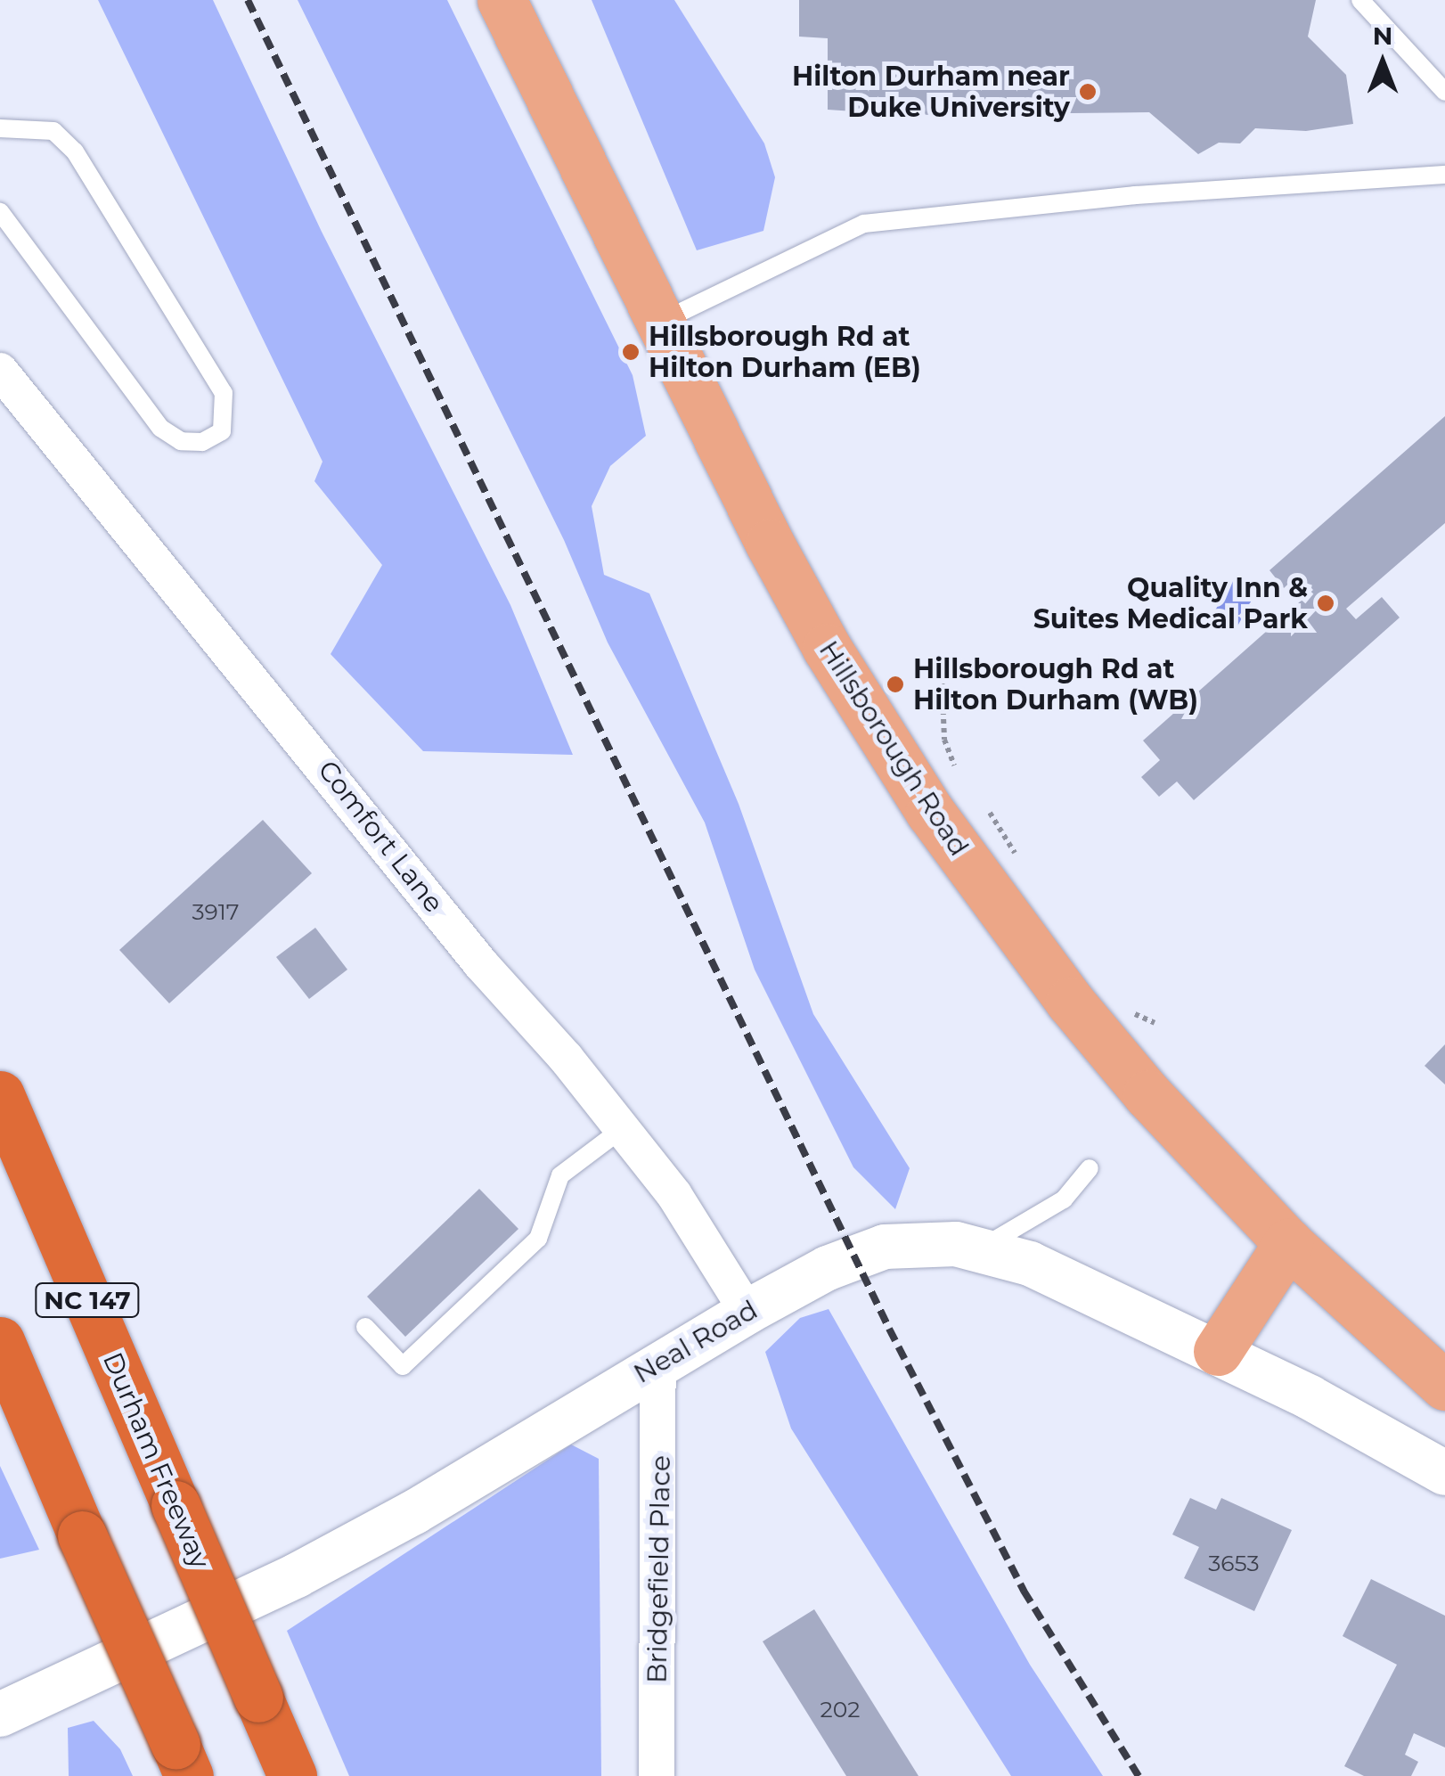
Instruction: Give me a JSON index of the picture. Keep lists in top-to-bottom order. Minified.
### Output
{"streets":{"highway":["NC 147","Durham Freeway"],"main road":["Hillsborough Road"],"street":["Comfort Lane","Neal Road","Bridgefield Place"]},"crossings":[["Comfort Lane","Neal Road"],["Neal Road","Bridgefield Place"]],"places":["Hilton Durham near Duke University","Hillsborough Rd at Hilton Durham (EB)","Quality Inn & Suites Medical Park","Hillsborough Rd at Hilton Durham (WB)"],"house_numbers":["3917","3653","202"],"north":"top"}
